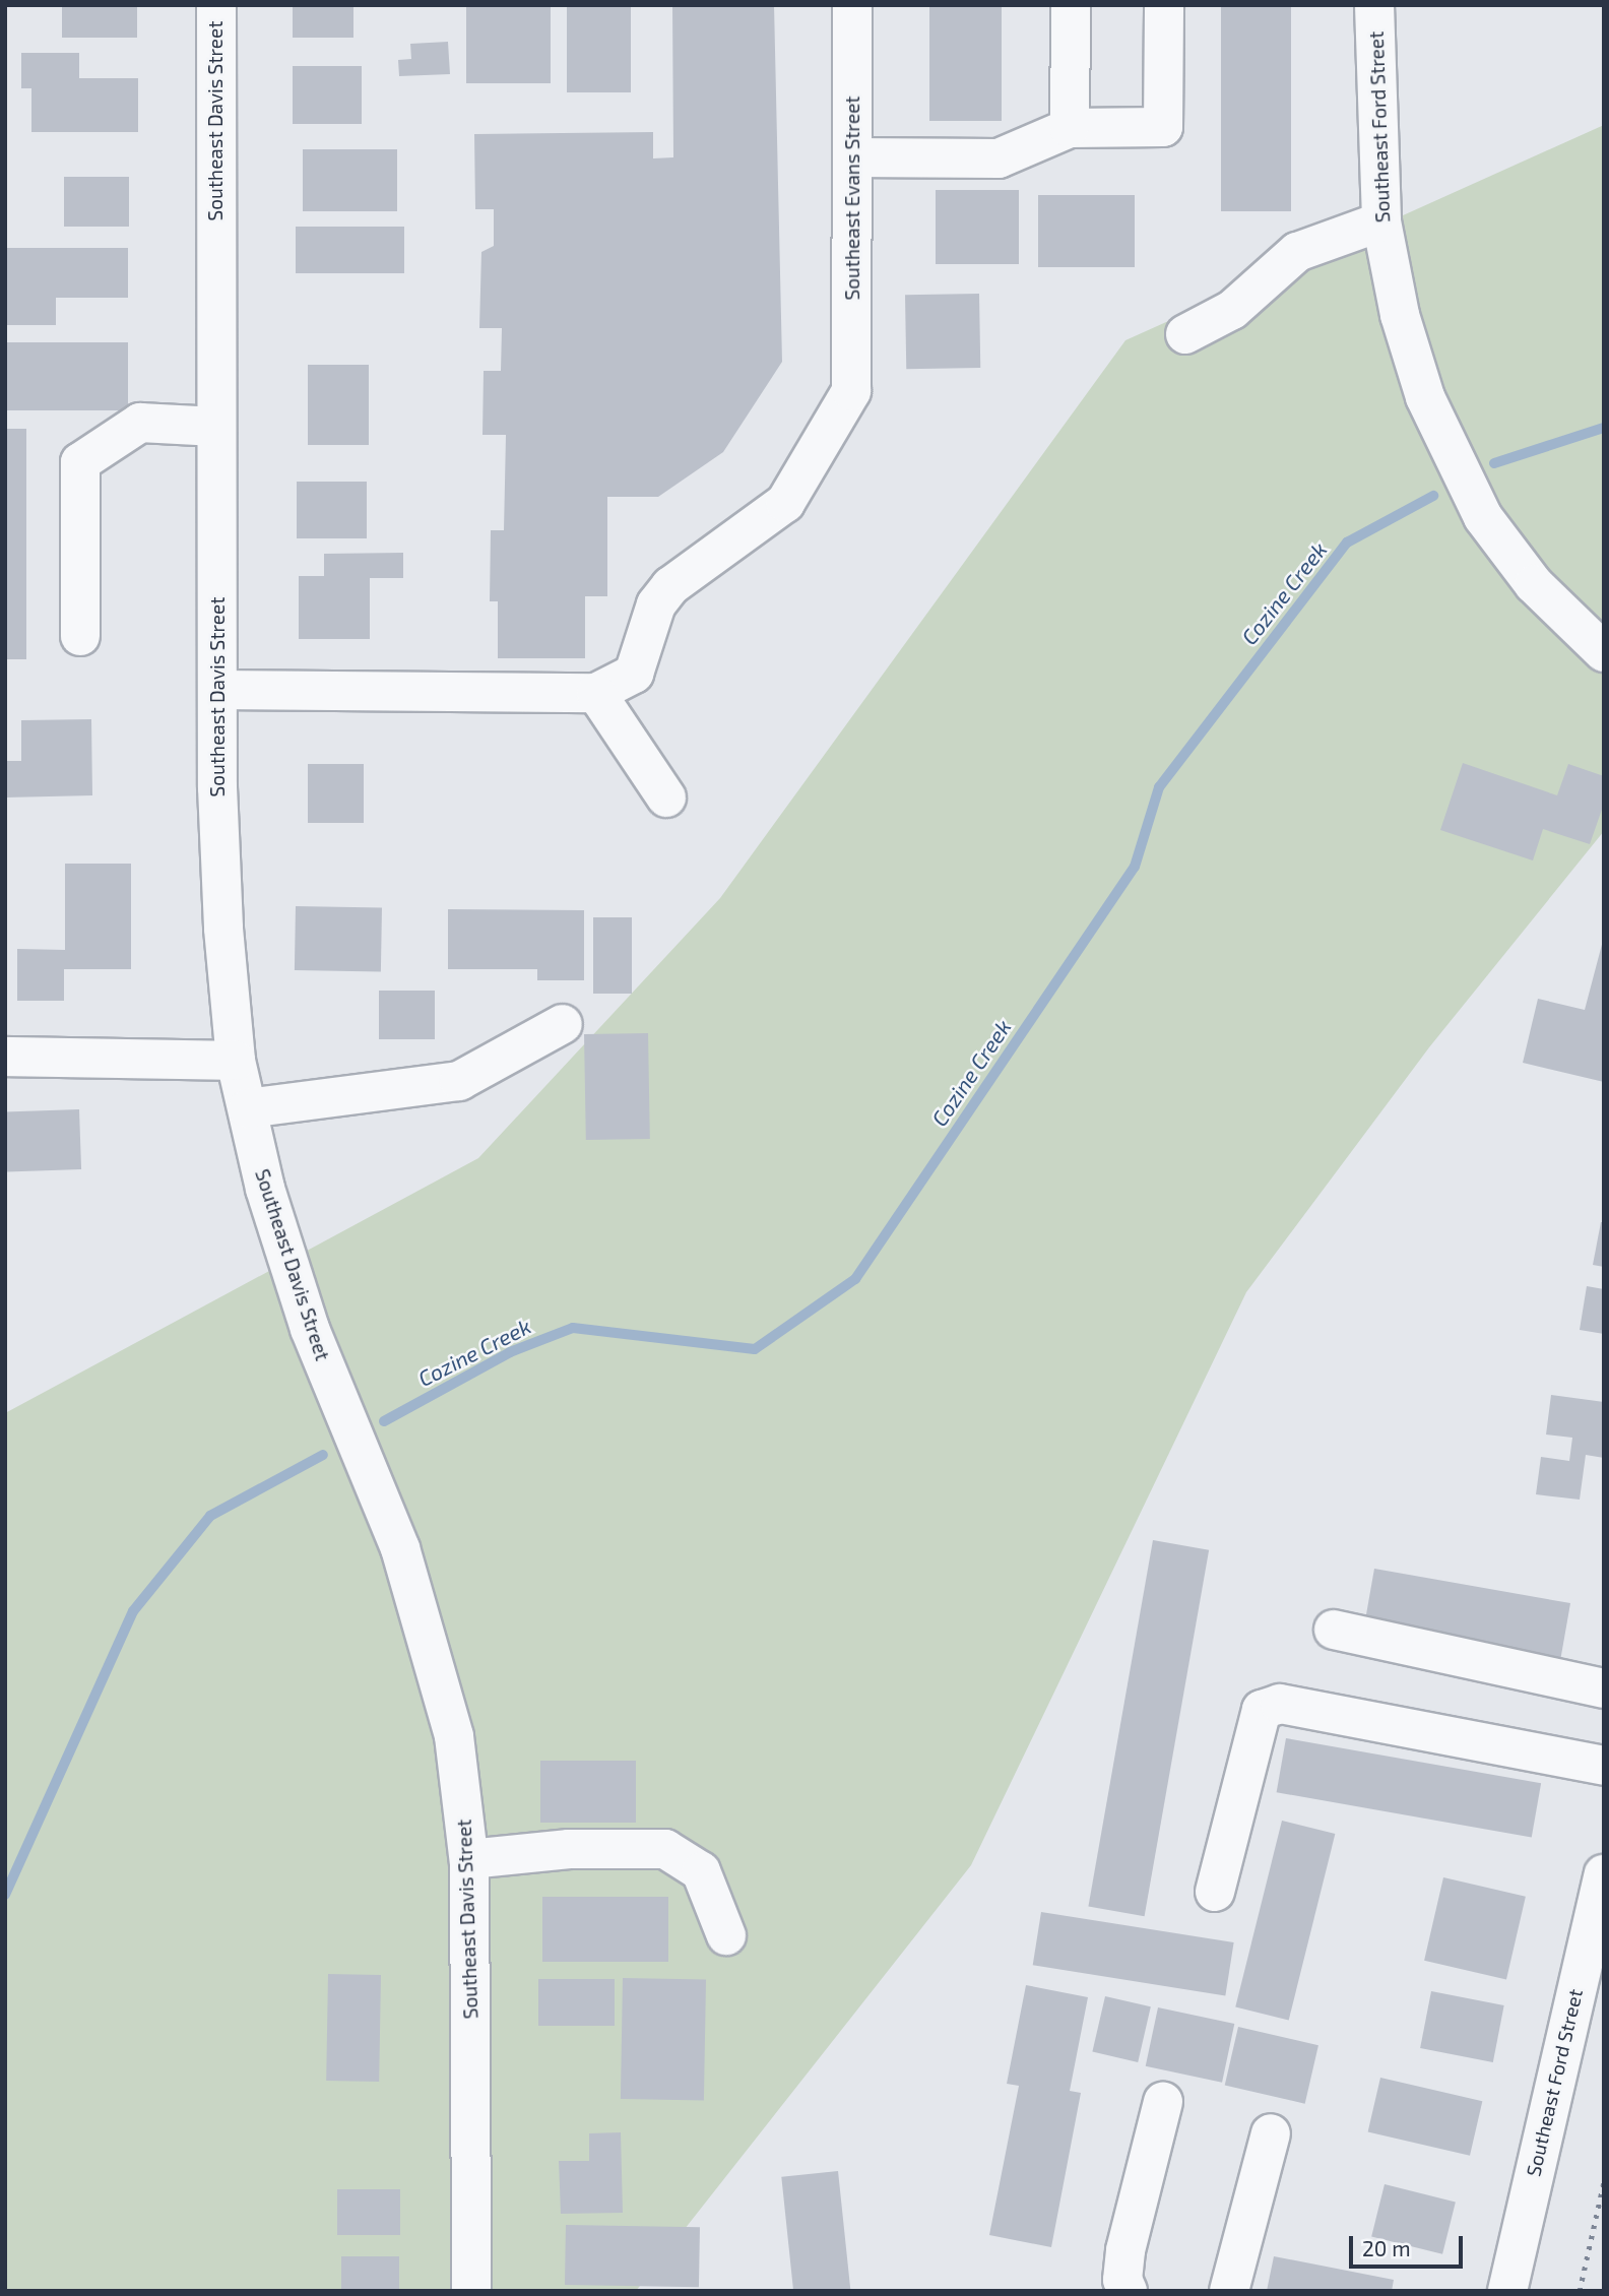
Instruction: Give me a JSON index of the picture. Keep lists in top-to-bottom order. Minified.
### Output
{"streets":{"street":["Southeast Davis Street","Southeast Ford Street","Southeast Evans Street"]},"water":["Cozine Creek"],"scale_bar":"20 m"}
